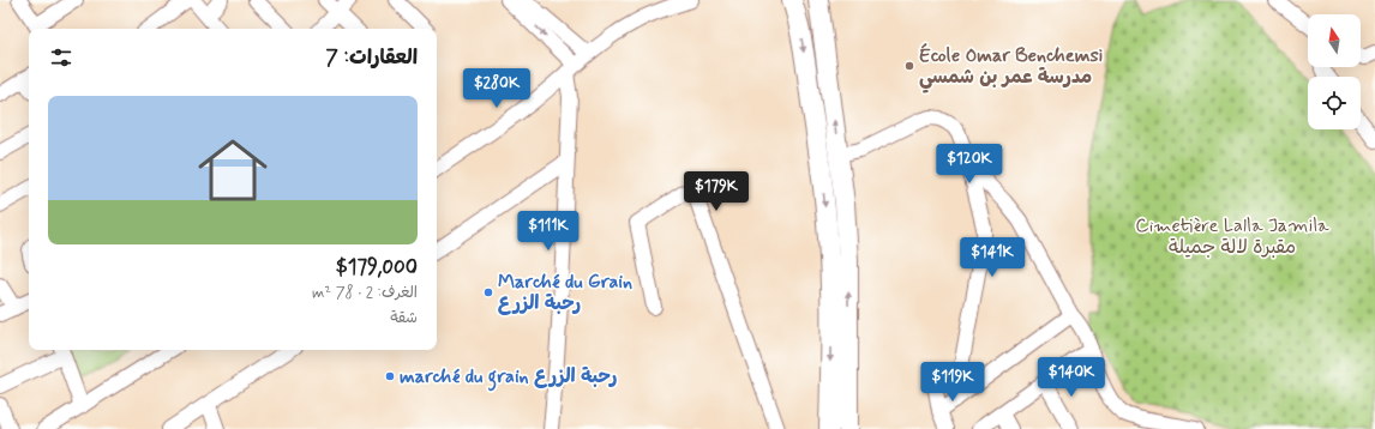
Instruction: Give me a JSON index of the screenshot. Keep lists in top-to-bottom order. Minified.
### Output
{"parks":["Cimetière Lalla Jamila مقبرة لالة جميلة"],"places":["École Omar Benchemsi مدرسة عمر بن شمسي","Marché du Grain رحبة الزرع","marché du grain رحبة الزرع"],"north":"top","page":{"heading":"العقارات: 7","price":["$280K","$120K","$179K","$111K","$141K","$140K","$119K"],"list":[{"name":"$179,000","note":"الغرف: 2 · 78 m² · شقة"}]}}
